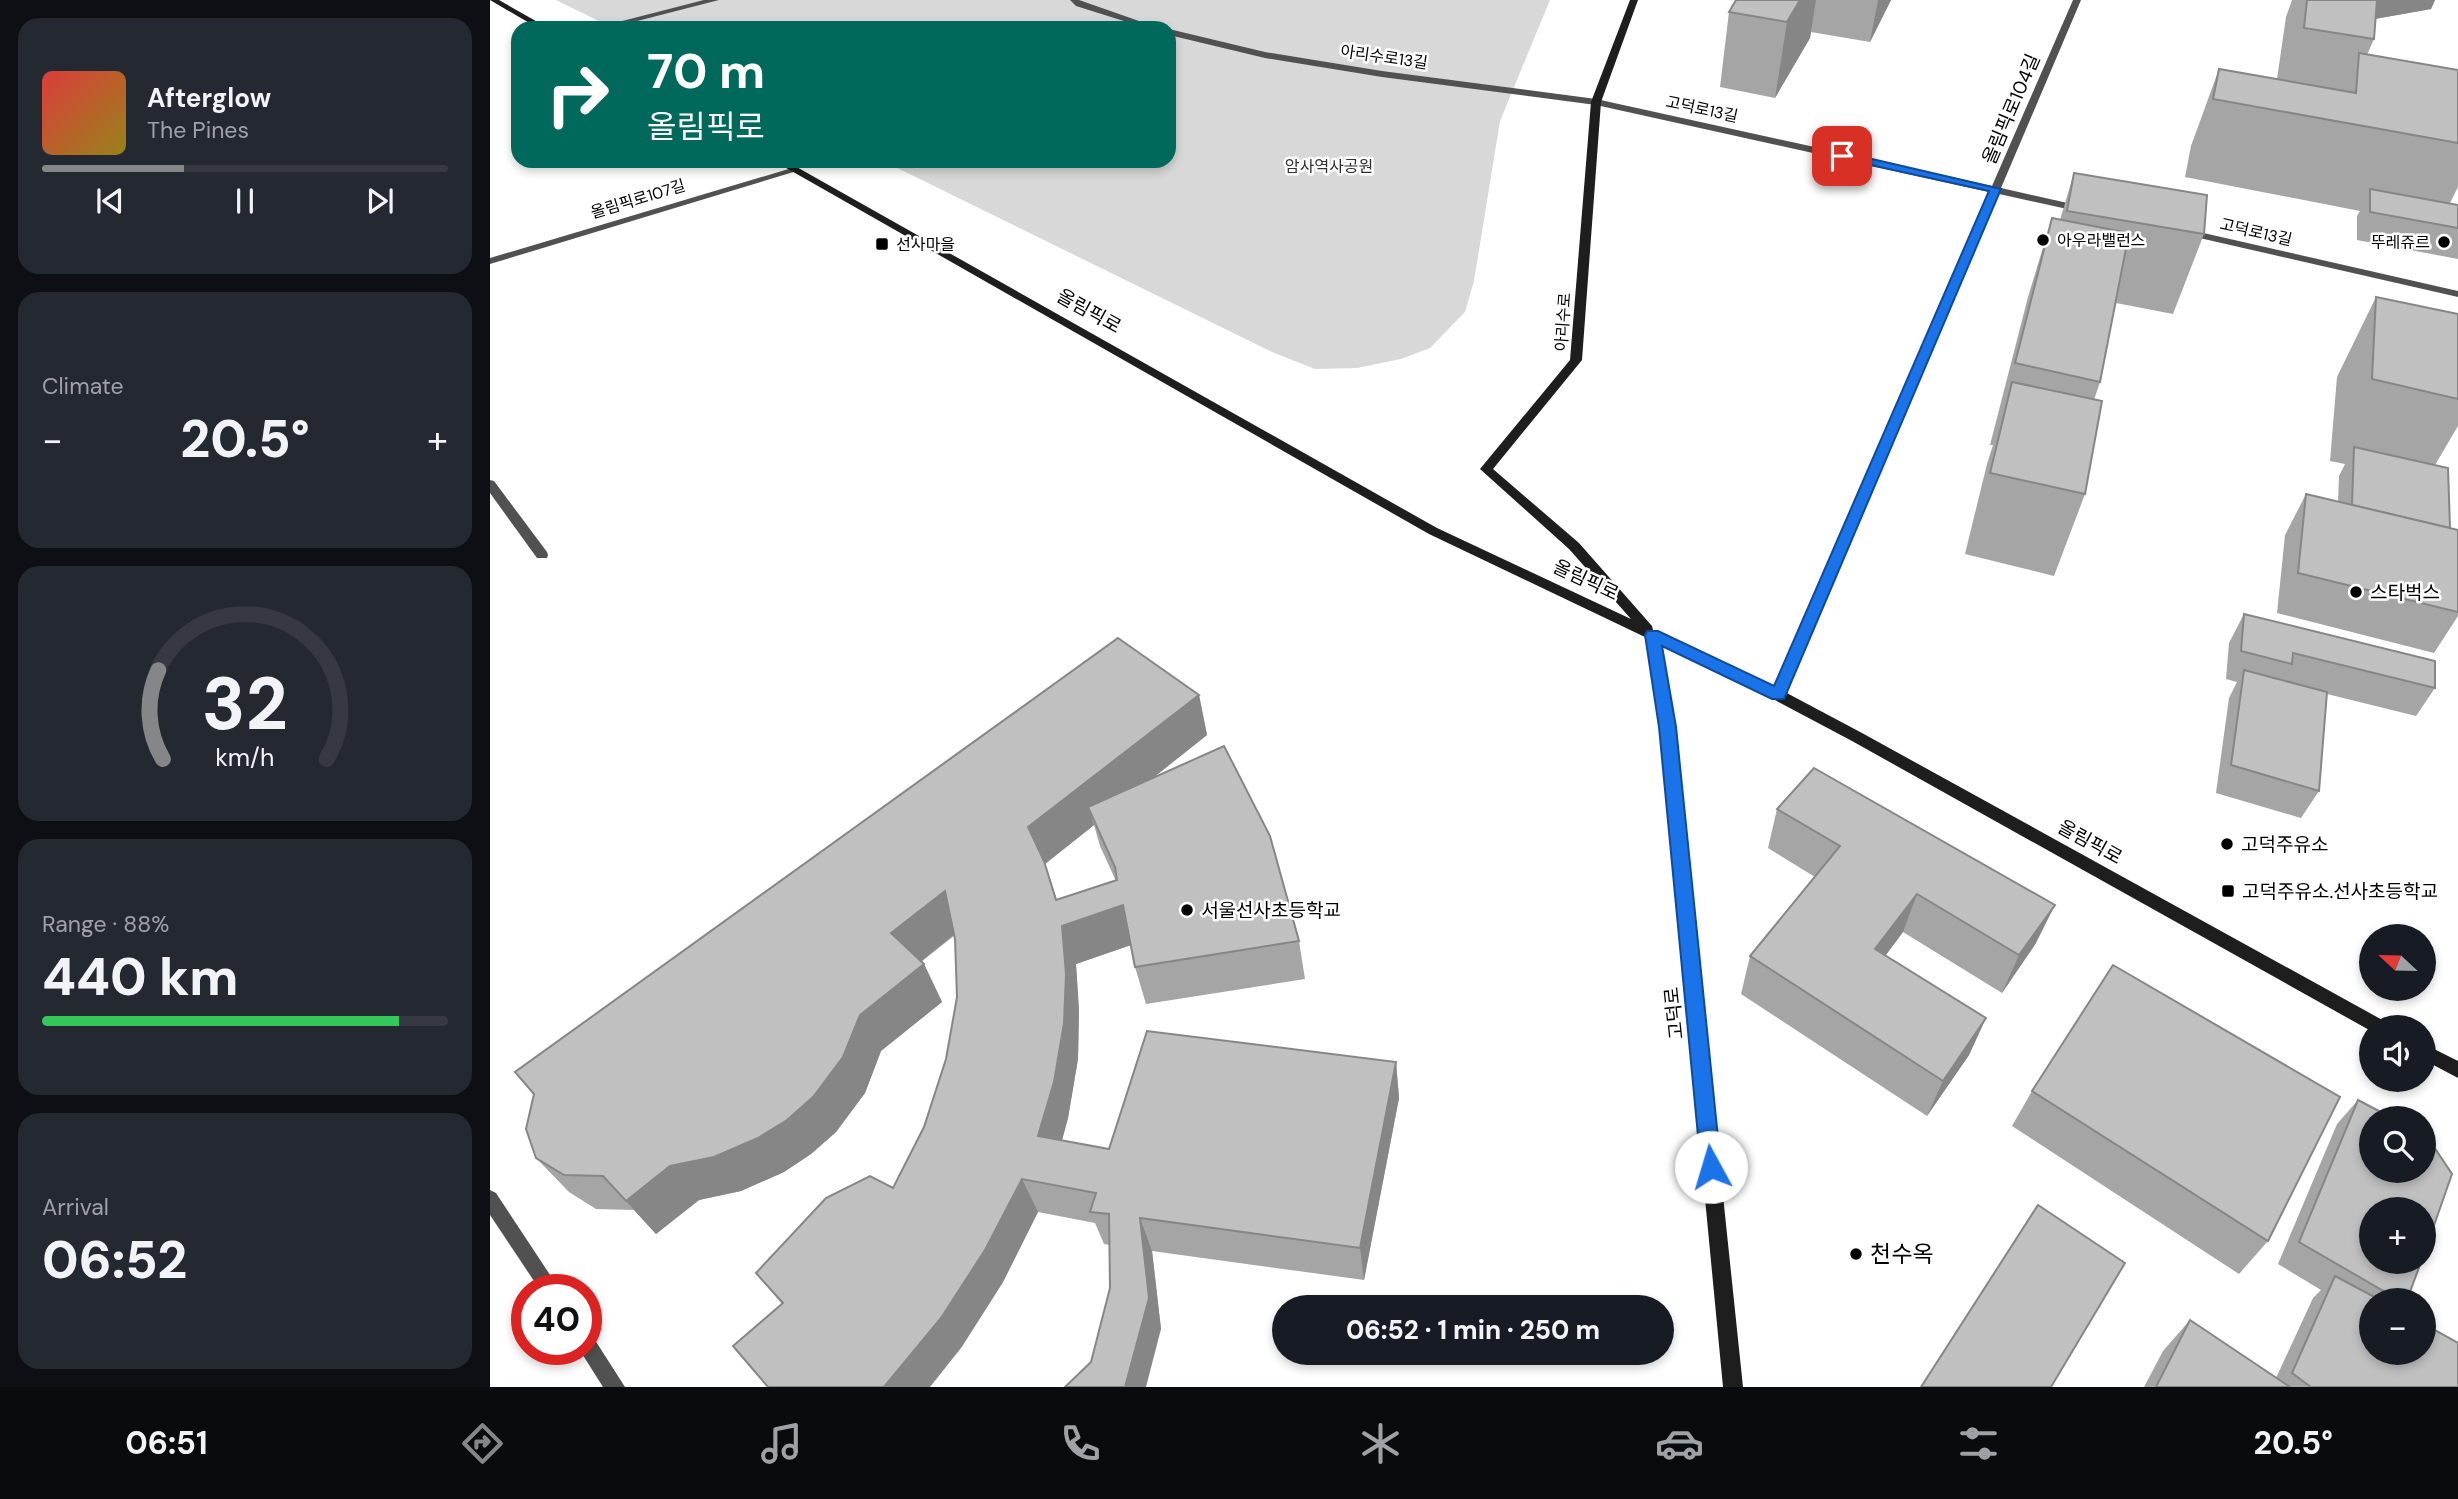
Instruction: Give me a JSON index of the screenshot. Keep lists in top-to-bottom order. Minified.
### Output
{"streets":{"main road":["올림픽로","아리수로","고덕로"],"street":["아리수로13길","고덕로13길","올림픽로104길","올림픽로107길"]},"crossings":[["아리수로13길","고덕로13길"],["아리수로13길","아리수로"],["고덕로13길","올림픽로104길"],["고덕로13길","아리수로"],["올림픽로104길","올림픽로"],["올림픽로107길","올림픽로"],["올림픽로","아리수로"],["올림픽로","고덕로"],["아리수로","고덕로"]],"parks":["암사역사공원"],"places":{"other":["아우라밸런스","뚜레쥬르","스타벅스","고덕주유소","서울선사초등학교","천수옥"],"transit":["선사마을","고덕주유소.선사초등학교"]},"north":"left","page":{"turn":["70 m","올림픽로"],"song":["Afterglow","The Pines"],"tile":["Climate",["Range · 88%","440 km"],["Arrival","06:52"]],"heat":["−","20.5°","+"],"map_buttons":["+","−"],"limit":"40","trip":"06:52 · 1 min · 250 m","tabs":["06:51","20.5°"],"gauge":["32","km/h"]}}
